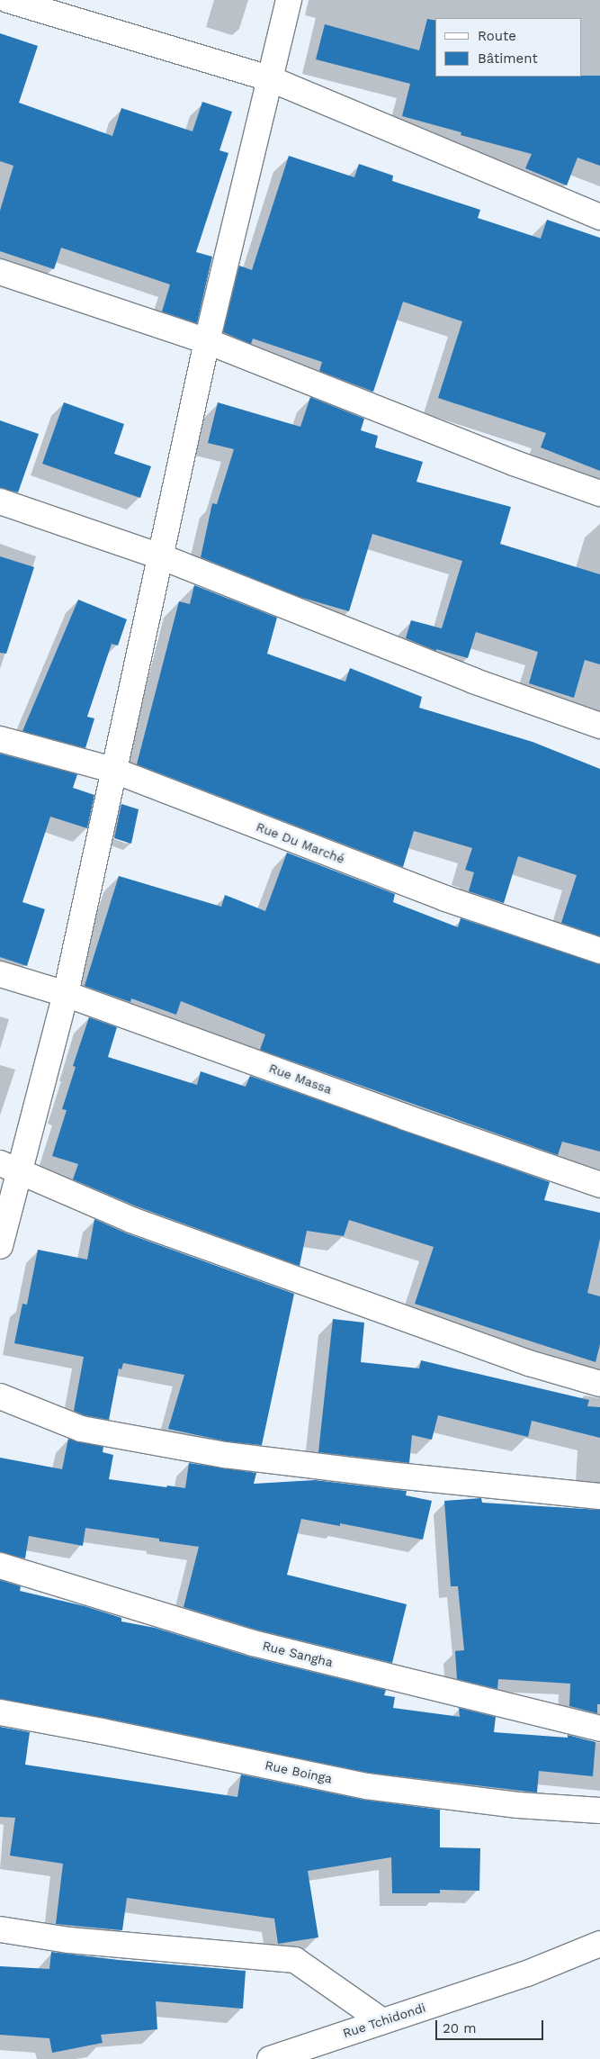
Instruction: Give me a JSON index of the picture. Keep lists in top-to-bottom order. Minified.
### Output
{"streets":{"street":["Rue Du Marché","Rue Massa","Rue Sangha","Rue Boinga","Rue Tchidondi"]},"legend":["Route","Bâtiment"],"scale_bar":"20 m"}
